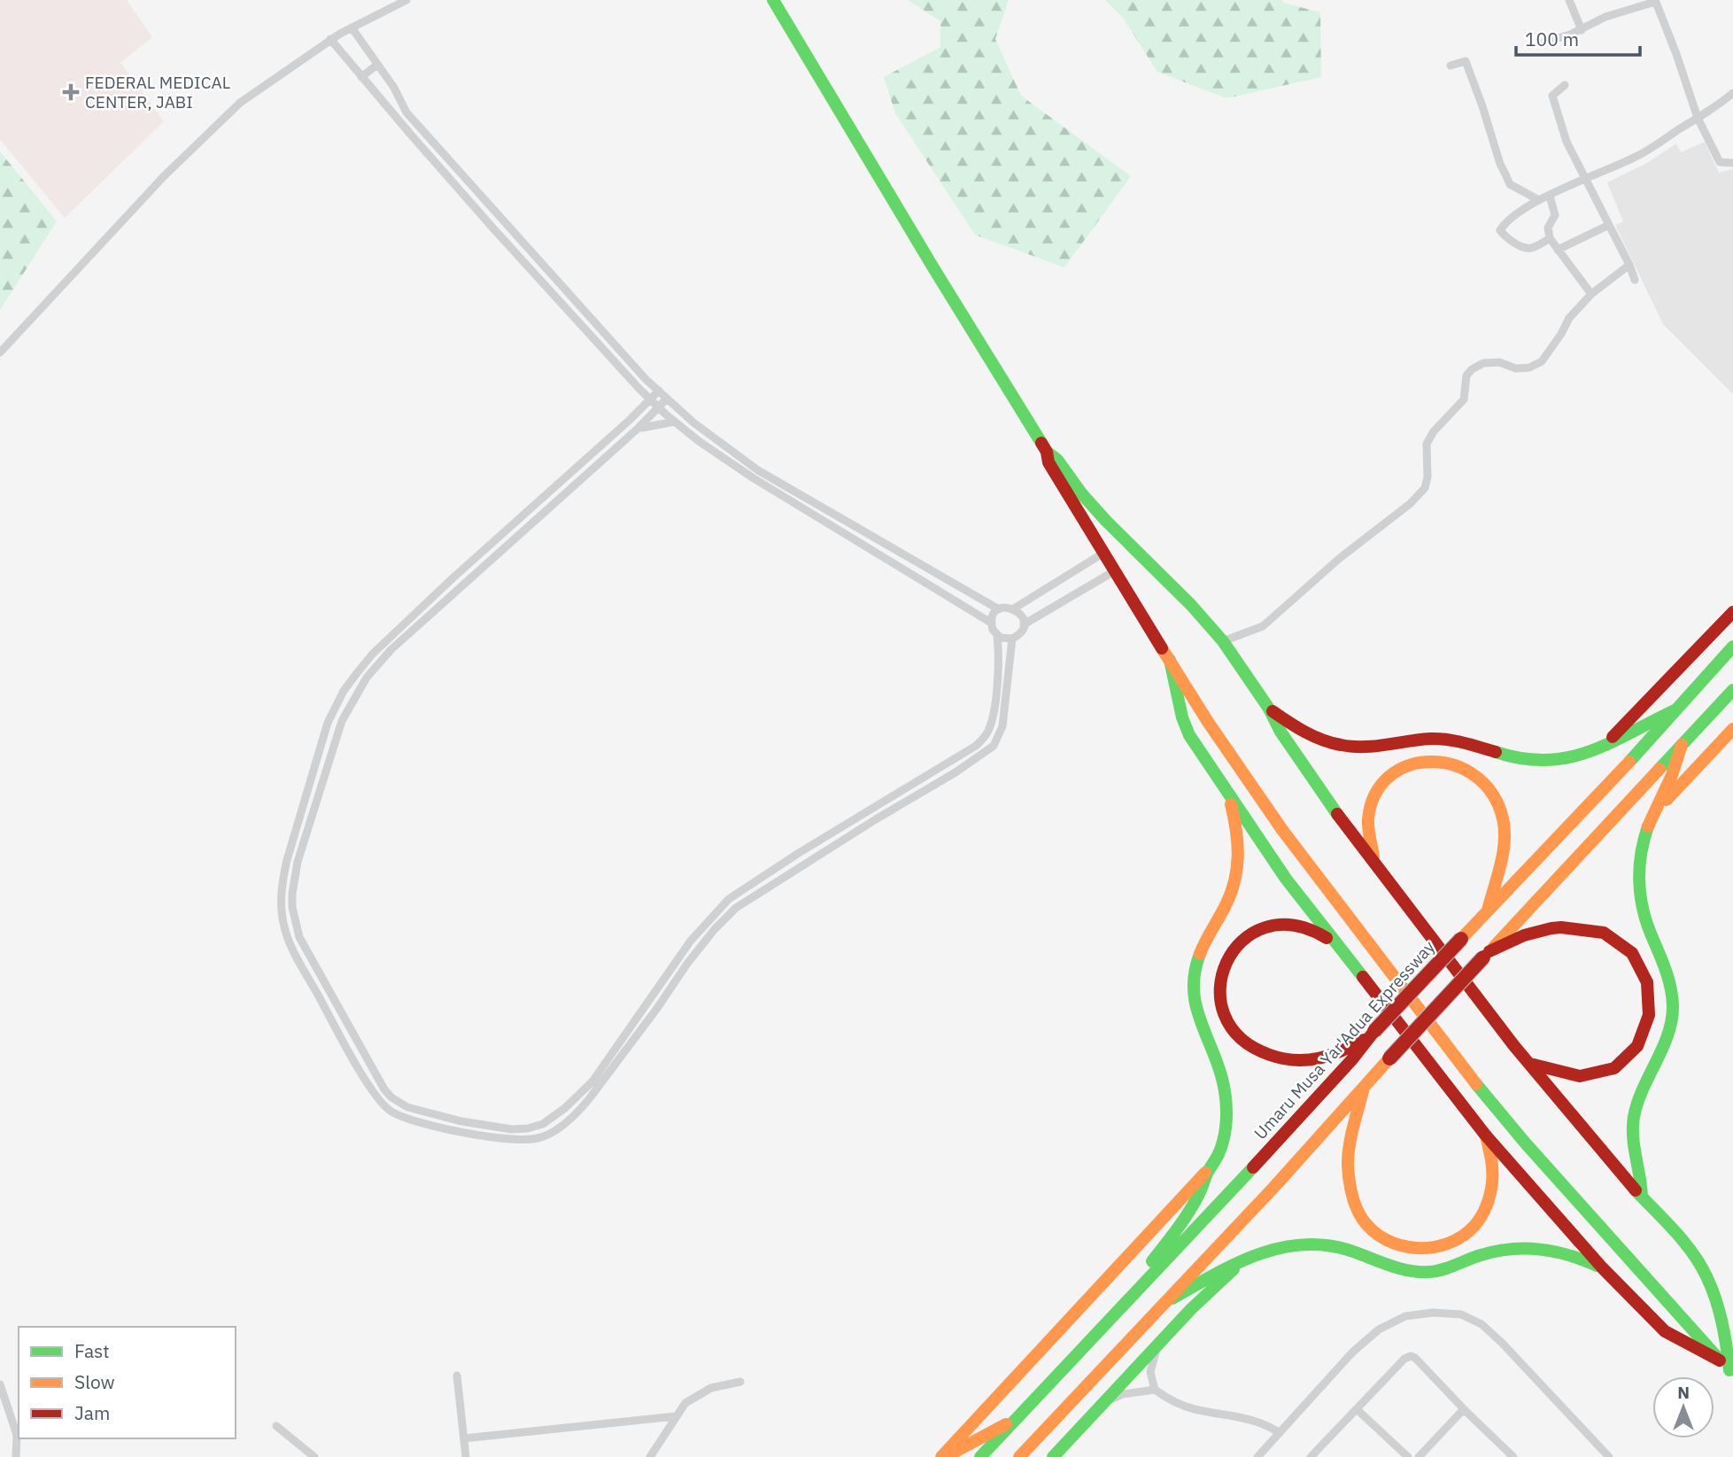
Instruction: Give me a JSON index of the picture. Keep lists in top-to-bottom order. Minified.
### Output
{"streets":{"main road":["Umaru Musa Yar'Adua Expressway"]},"places":{"health":["FEDERAL MEDICAL CENTER, JABI"]},"legend":["Fast","Slow","Jam"],"scale_bar":"100 m","north":"top"}
